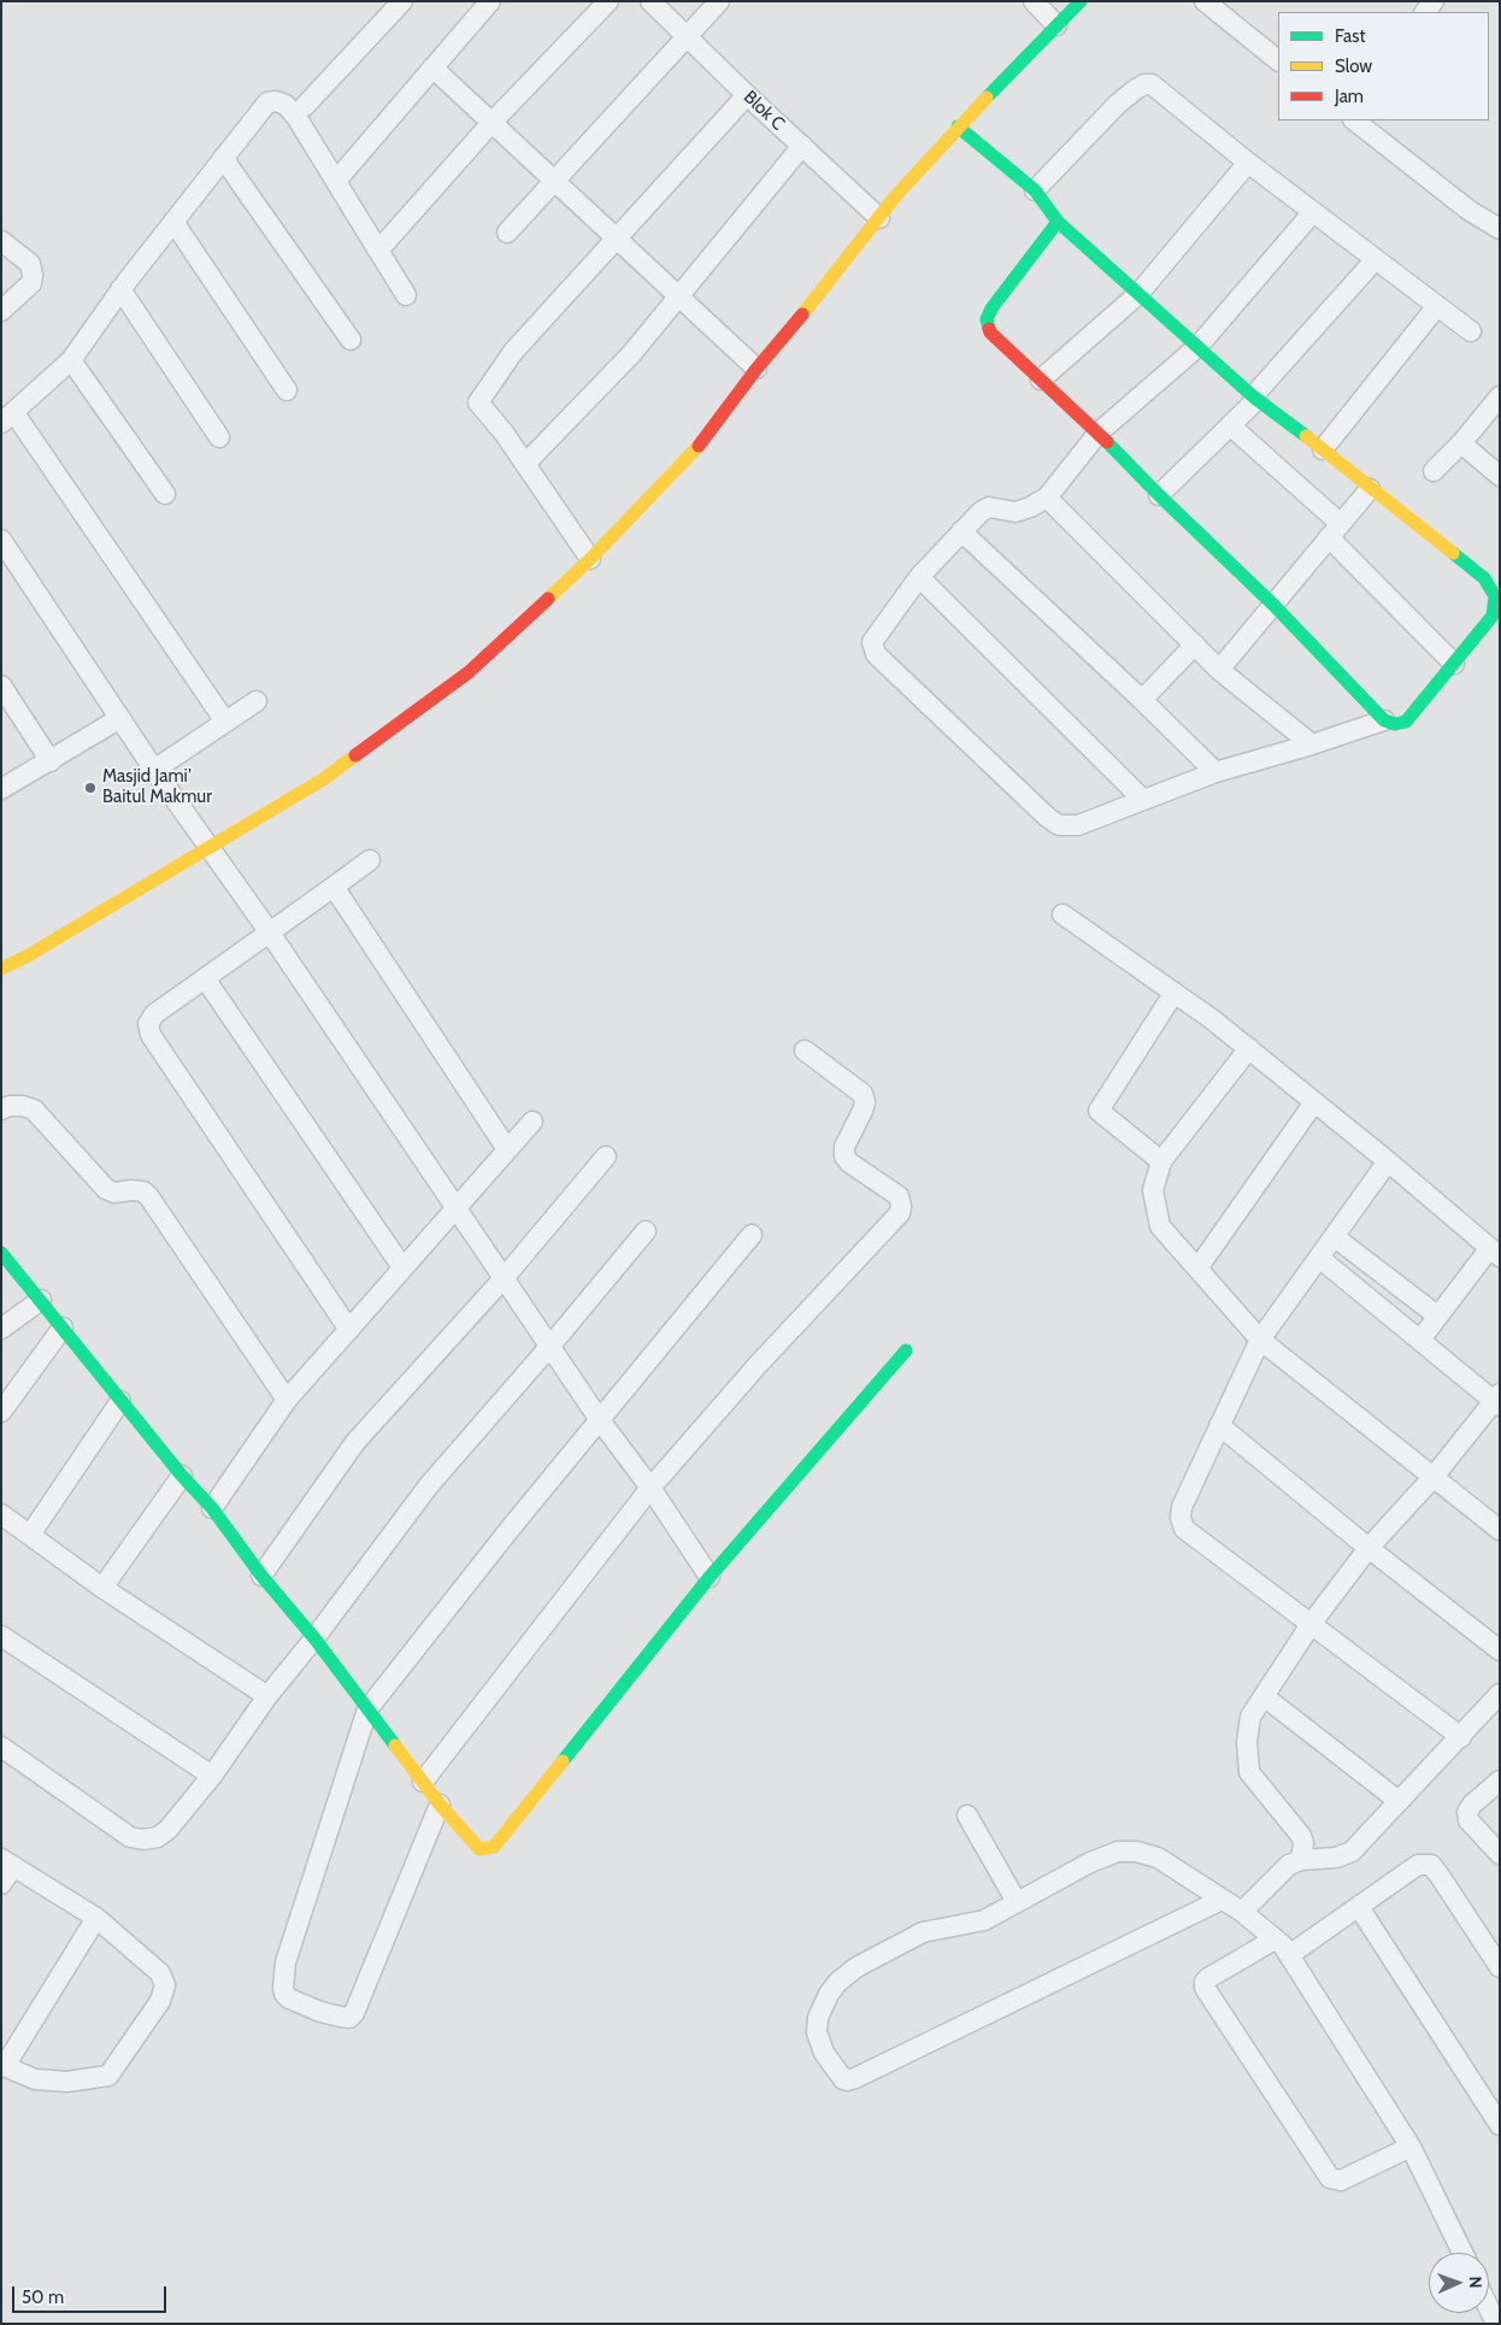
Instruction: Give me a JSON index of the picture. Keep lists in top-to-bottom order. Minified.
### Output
{"streets":{"street":["Blok C"]},"places":["Masjid Jami' Baitul Makmur"],"legend":["Fast","Slow","Jam"],"scale_bar":"50 m","north":"right"}
